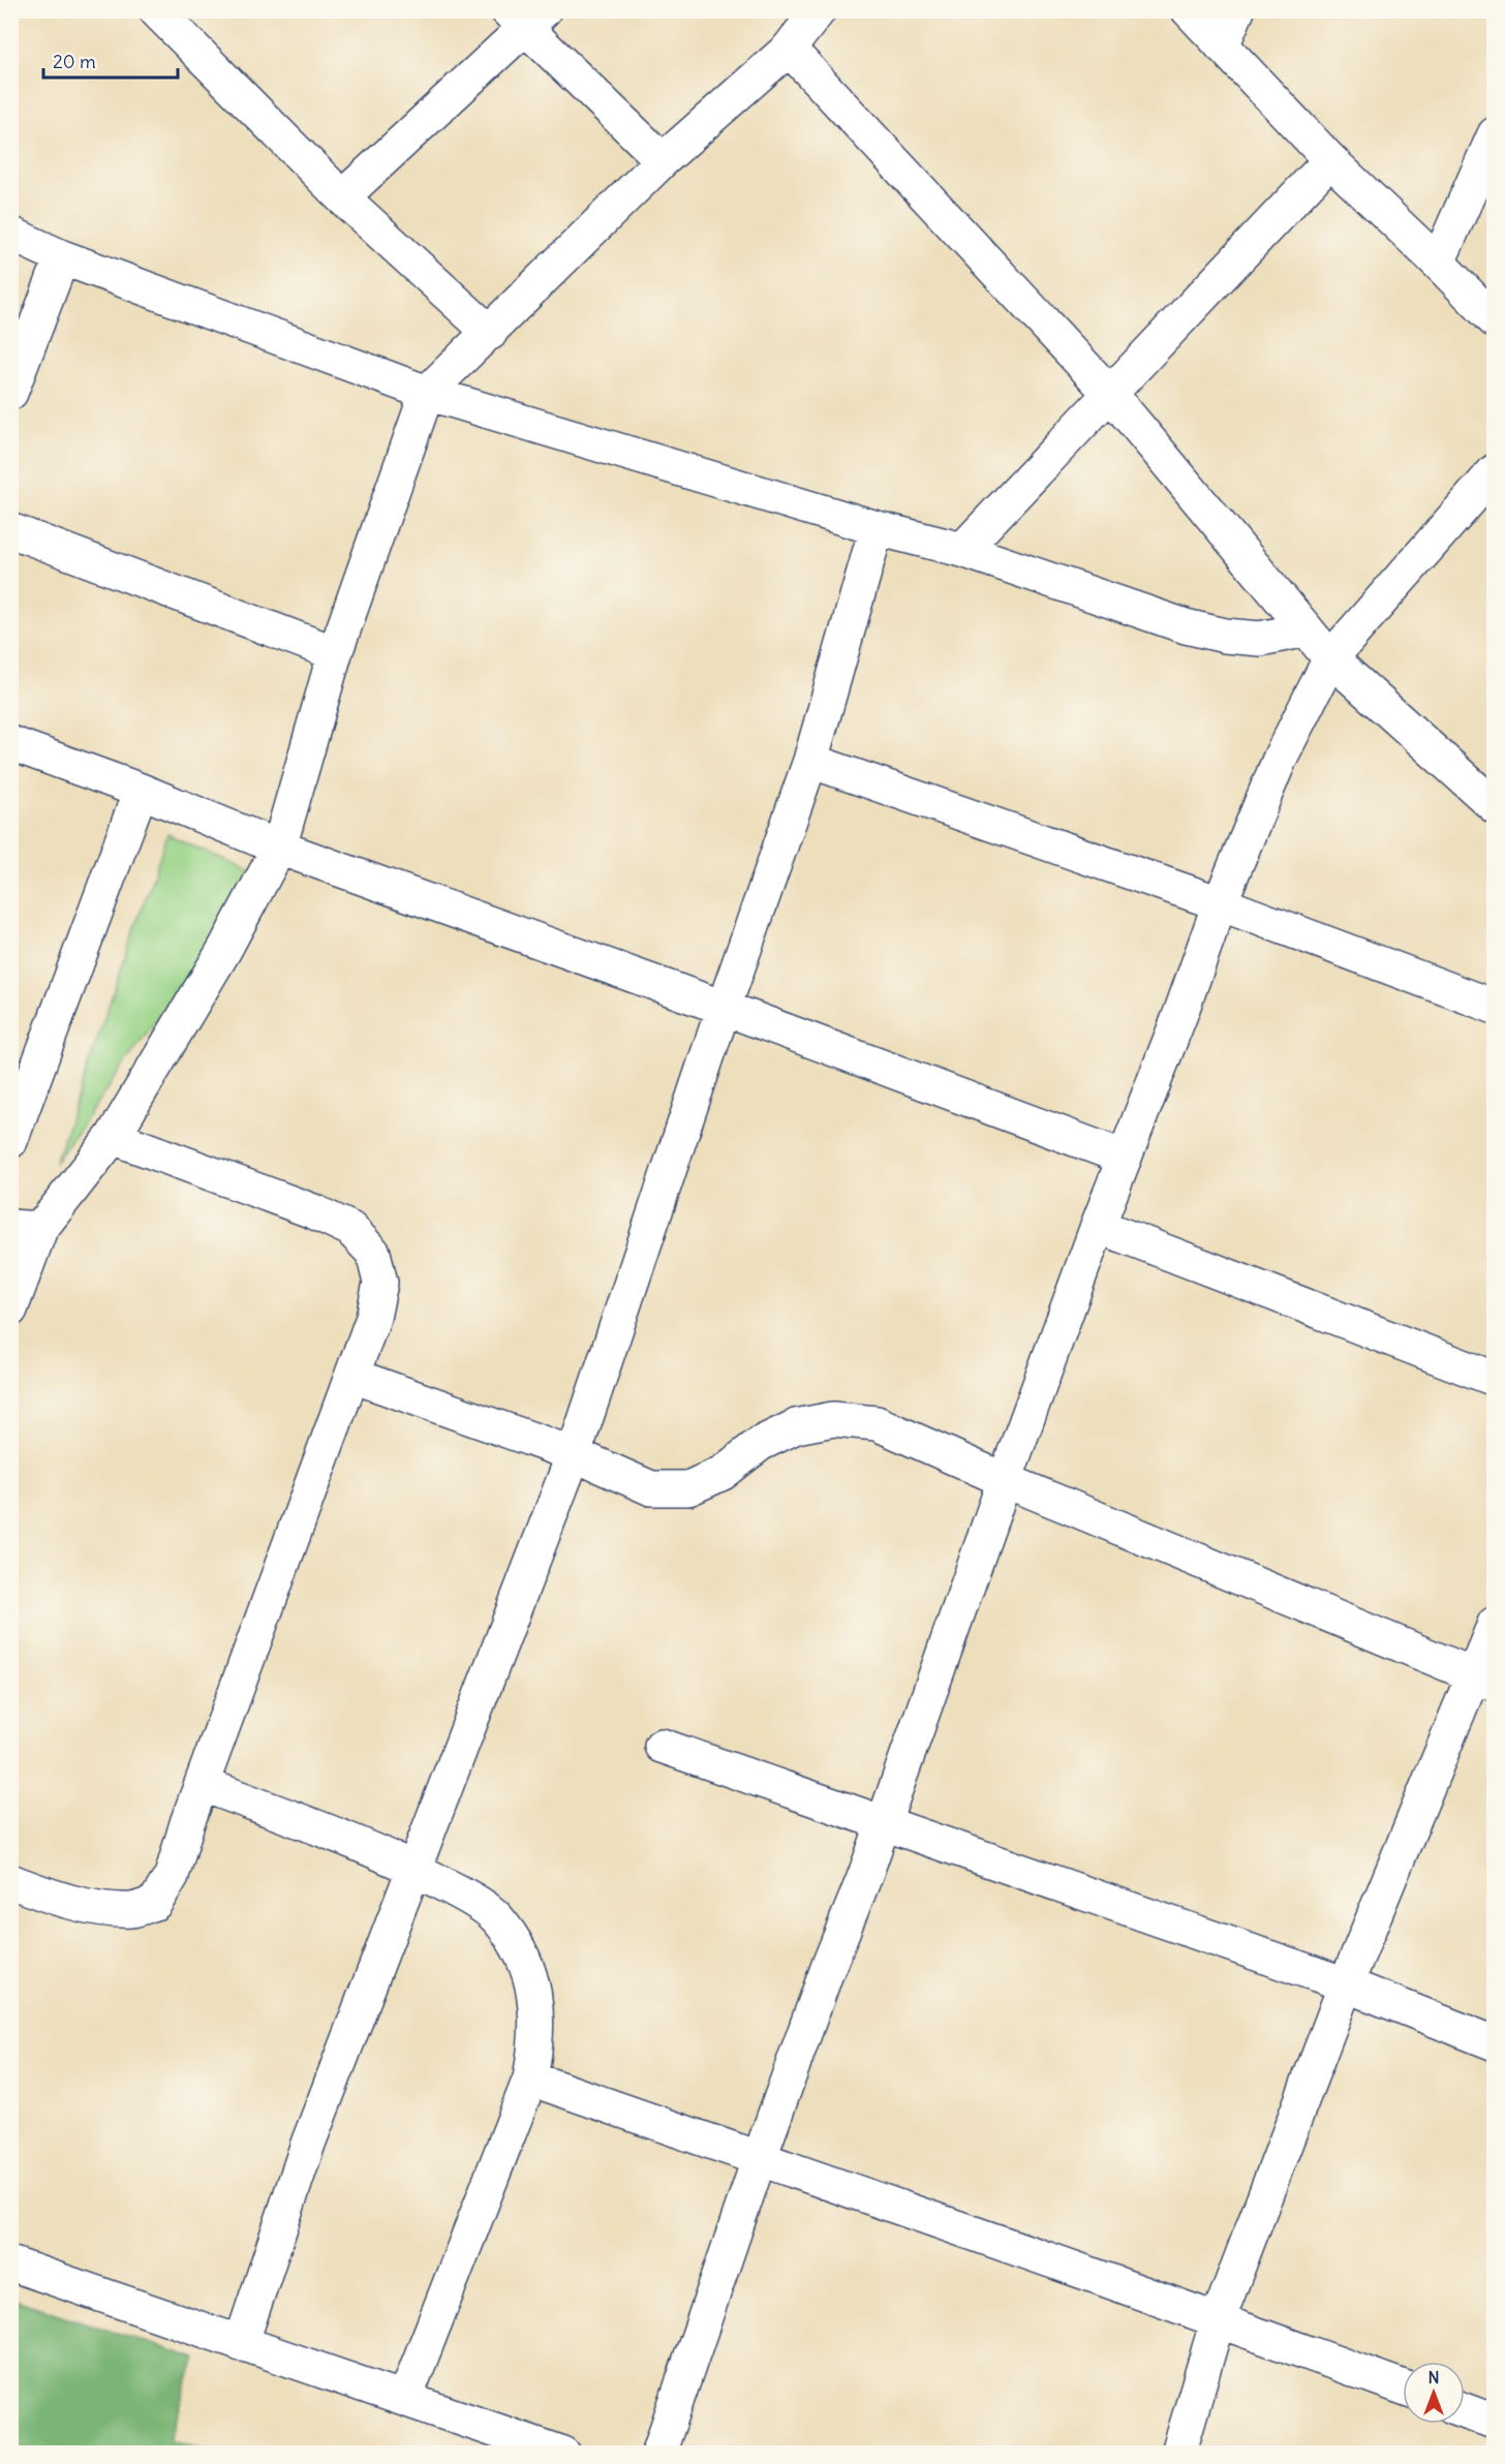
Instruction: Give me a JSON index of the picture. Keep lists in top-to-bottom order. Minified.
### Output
{"scale_bar":"20 m","north":"top"}
